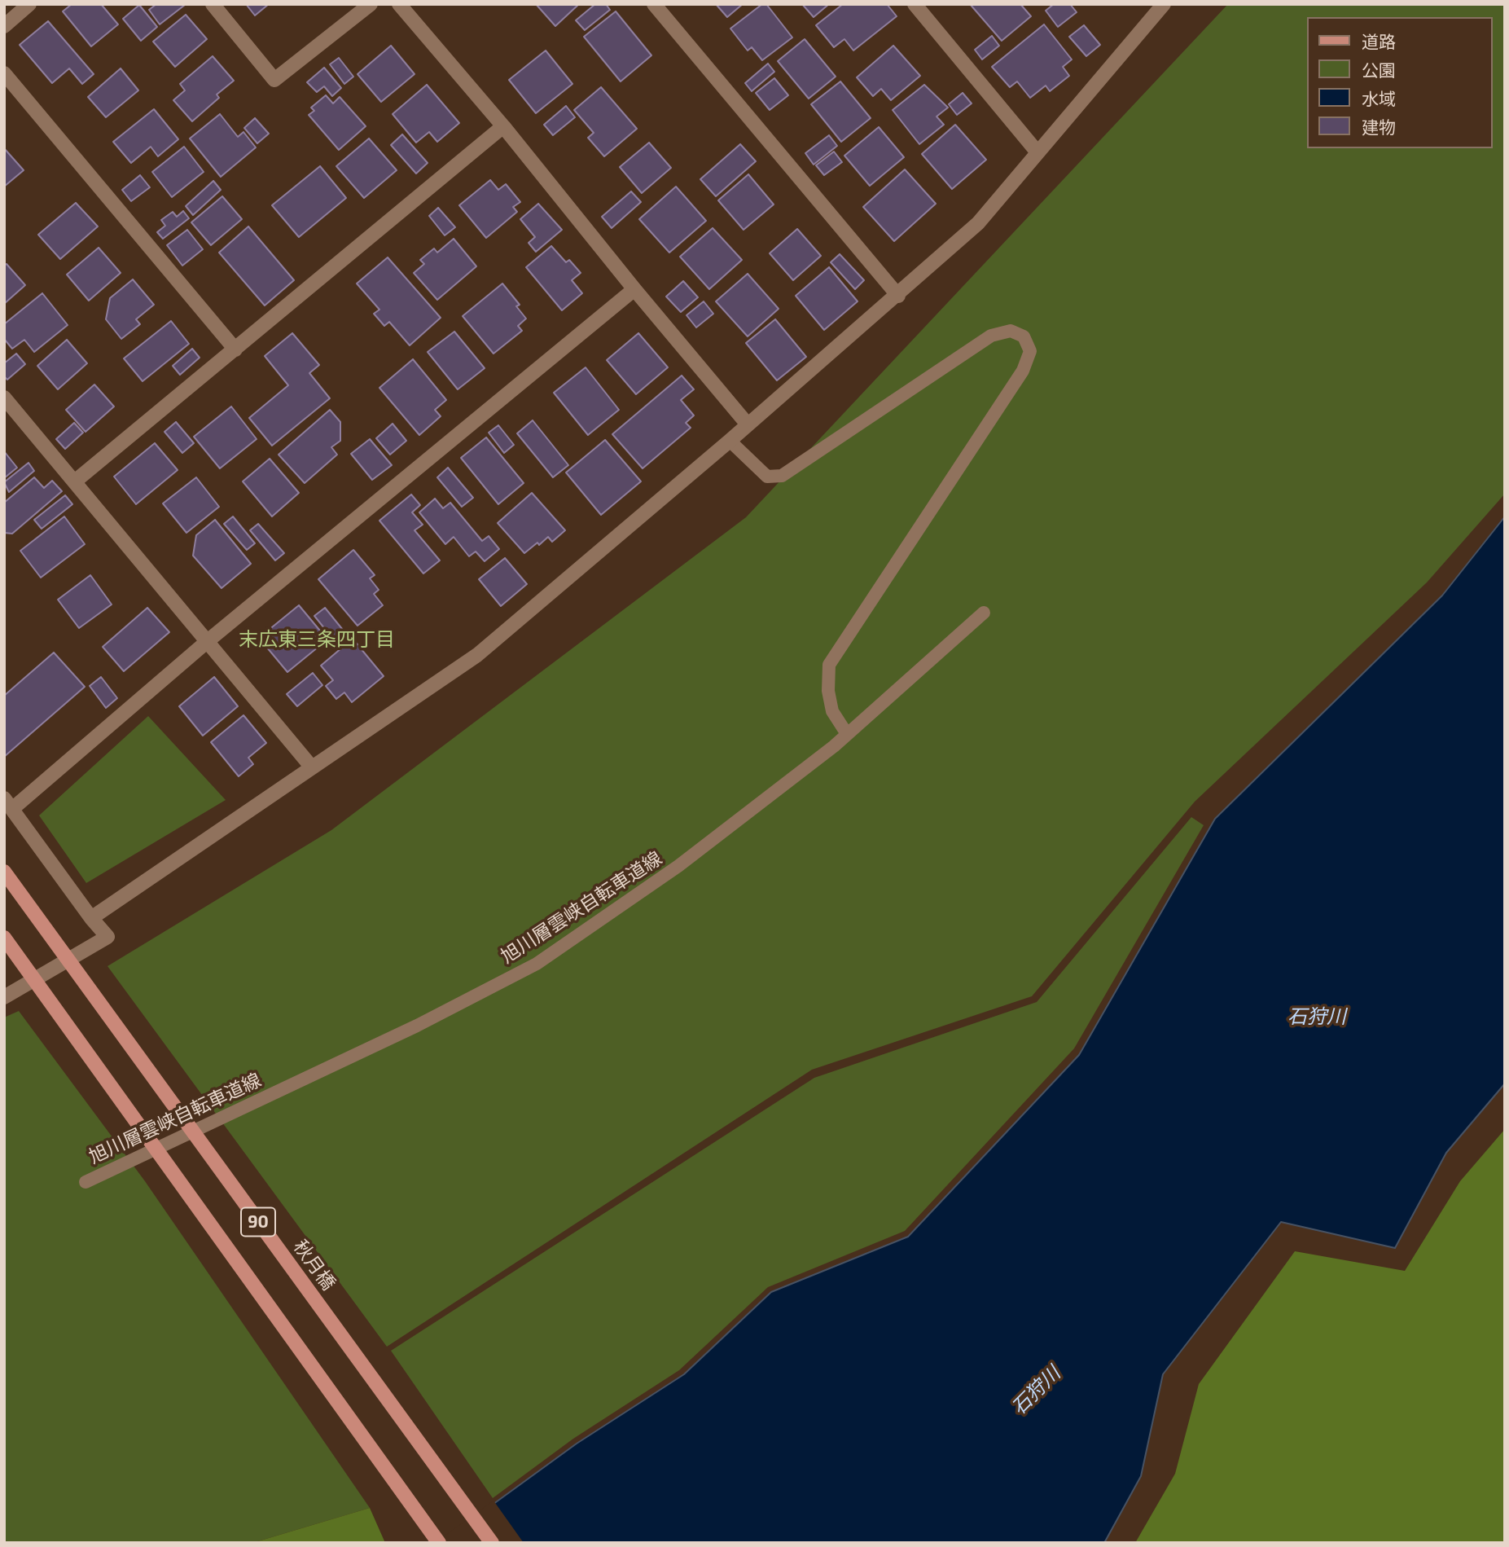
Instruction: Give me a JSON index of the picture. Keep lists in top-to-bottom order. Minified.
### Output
{"streets":{"main road":["90","秋月橋"],"lane":["旭川層雲峡自転車道線"]},"districts":["末広東三条四丁目"],"water":["石狩川"],"legend":["道路","公園","水域","建物"]}
